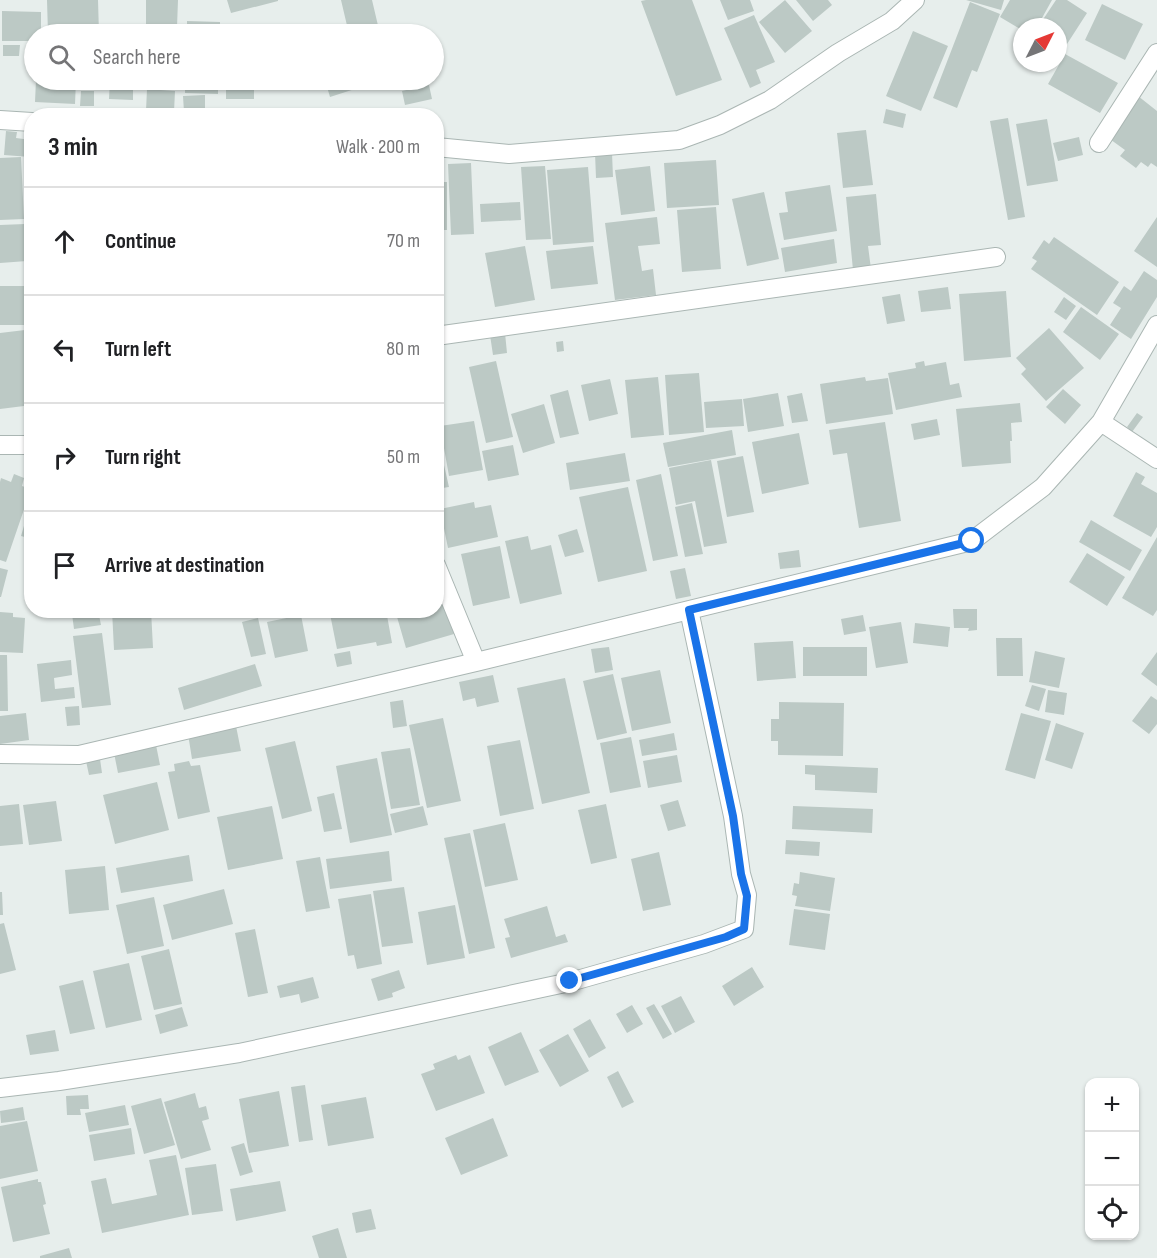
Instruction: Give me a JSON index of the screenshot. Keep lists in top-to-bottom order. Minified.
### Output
{"north":"top right","page":{"search":"Search here","heading":["3 min","Walk · 200 m"],"list":[["Continue","70 m"],["Turn left","80 m"],["Turn right","50 m"],"Arrive at destination"],"map_buttons":["+","−"]}}
